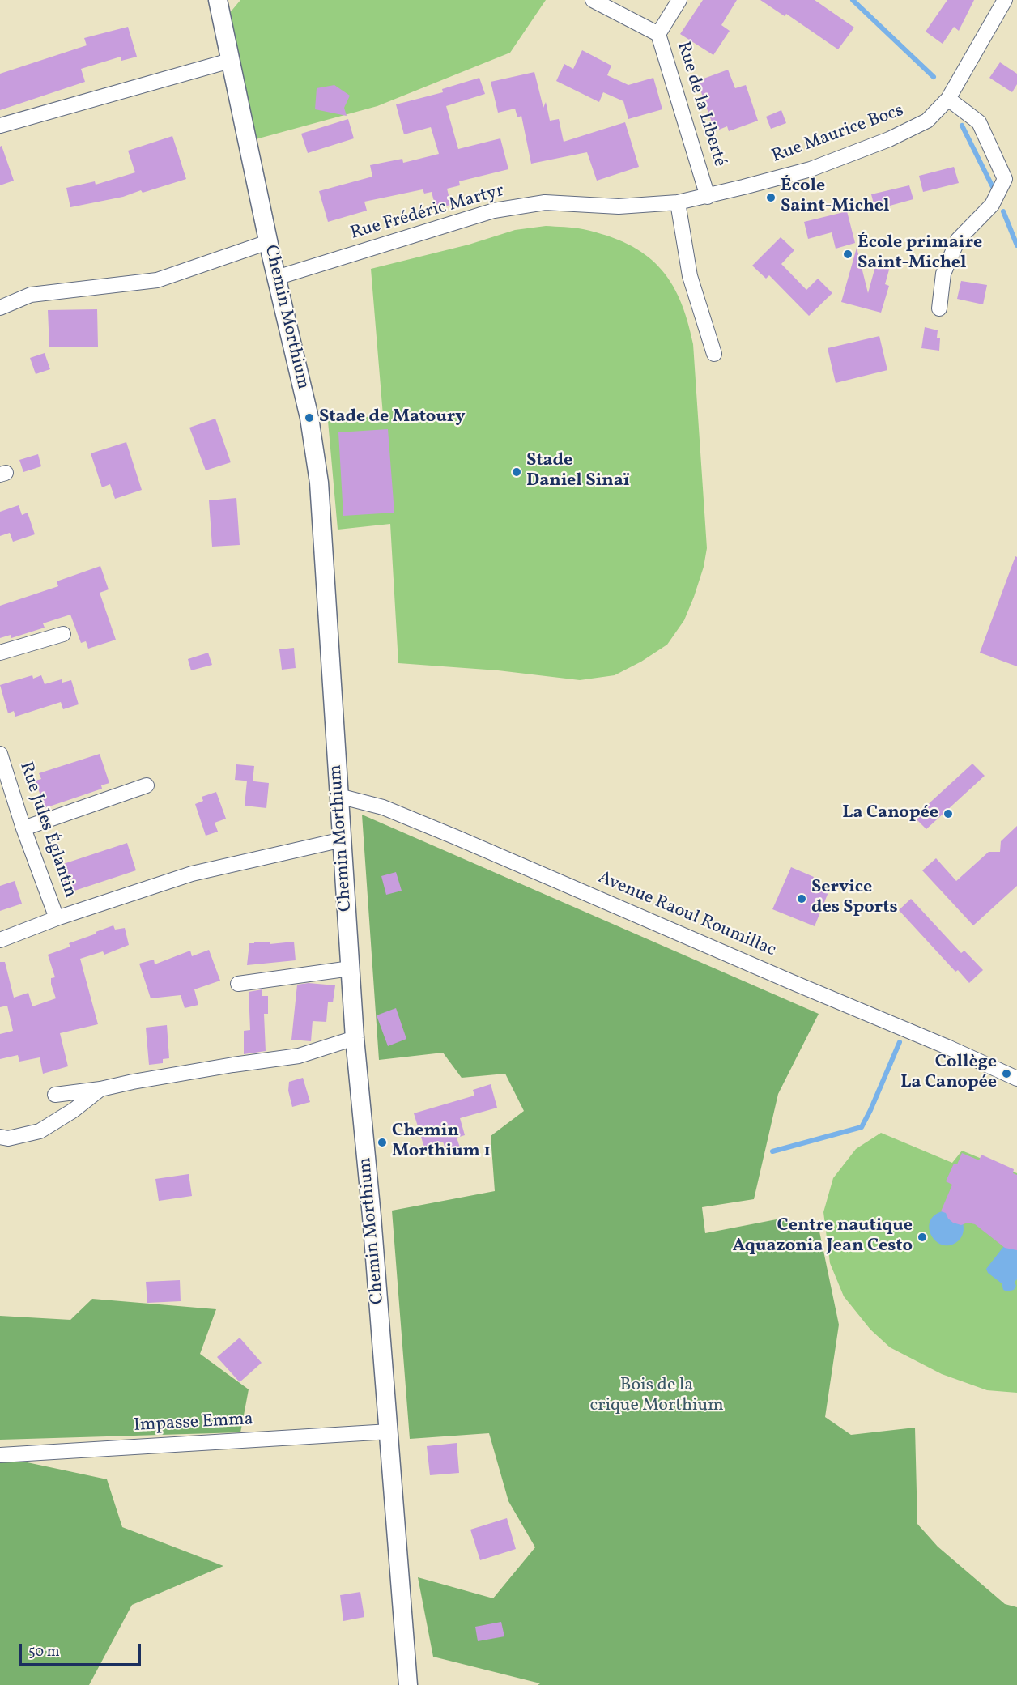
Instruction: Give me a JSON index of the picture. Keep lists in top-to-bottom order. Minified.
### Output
{"streets":{"street":["Rue de la Liberté","Rue Maurice Bocs","Rue Frédéric Martyr","Chemin Morthium","Rue Jules Églantin","Avenue Raoul Roumillac","Impasse Emma"]},"crossings":[["Rue de la Liberté","Rue Maurice Bocs"],["Rue de la Liberté","Rue Frédéric Martyr"],["Rue Maurice Bocs","Rue Frédéric Martyr"],["Rue Frédéric Martyr","Chemin Morthium"],["Chemin Morthium","Avenue Raoul Roumillac"],["Chemin Morthium","Impasse Emma"]],"parks":["Bois de la crique Morthium"],"places":["École Saint-Michel","École primaire Saint-Michel","Stade de Matoury","Stade Daniel Sinaï","La Canopée","Service des Sports","Collège La Canopée","Chemin Morthium 1","Centre nautique Aquazonia Jean Cesto"],"scale_bar":"50 m"}
